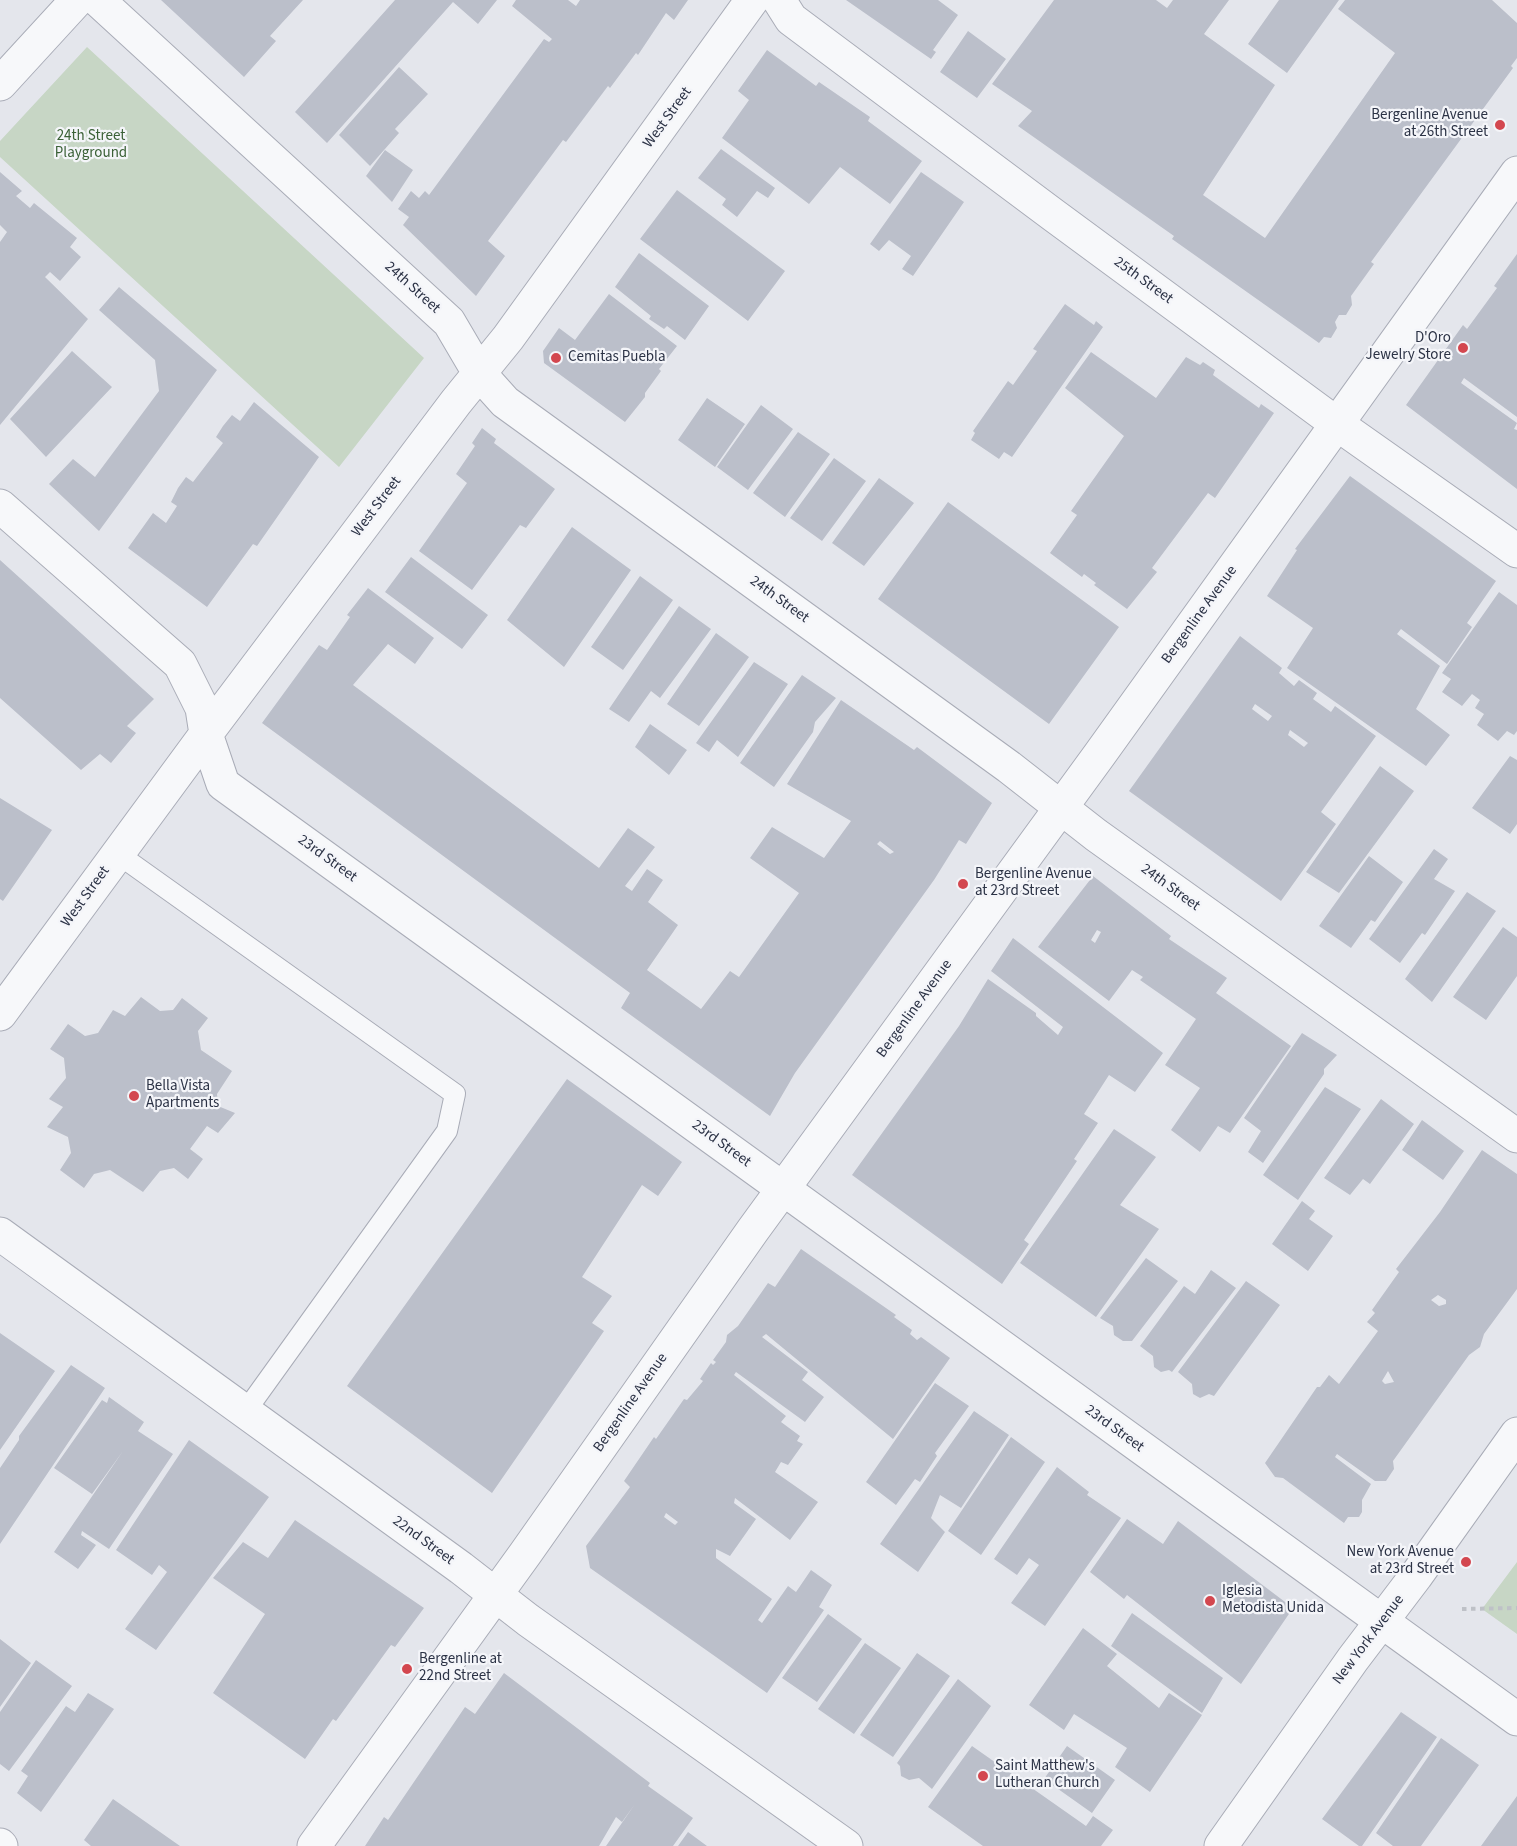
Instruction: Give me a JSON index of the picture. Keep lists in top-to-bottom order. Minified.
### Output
{"streets":{"street":["West Street","25th Street","24th Street","Bergenline Avenue","23rd Street","22nd Street","New York Avenue"]},"crossings":[["West Street","24th Street"],["West Street","23rd Street"],["25th Street","Bergenline Avenue"],["24th Street","Bergenline Avenue"],["Bergenline Avenue","23rd Street"],["Bergenline Avenue","22nd Street"],["23rd Street","New York Avenue"]],"parks":["24th Street Playground"],"places":["Bergenline Avenue at 26th Street","D'Oro Jewelry Store","Cemitas Puebla","Bergenline Avenue at 23rd Street","Bella Vista Apartments","New York Avenue at 23rd Street","Iglesia Metodista Unida","Bergenline at 22nd Street","Saint Matthew's Lutheran Church"]}
